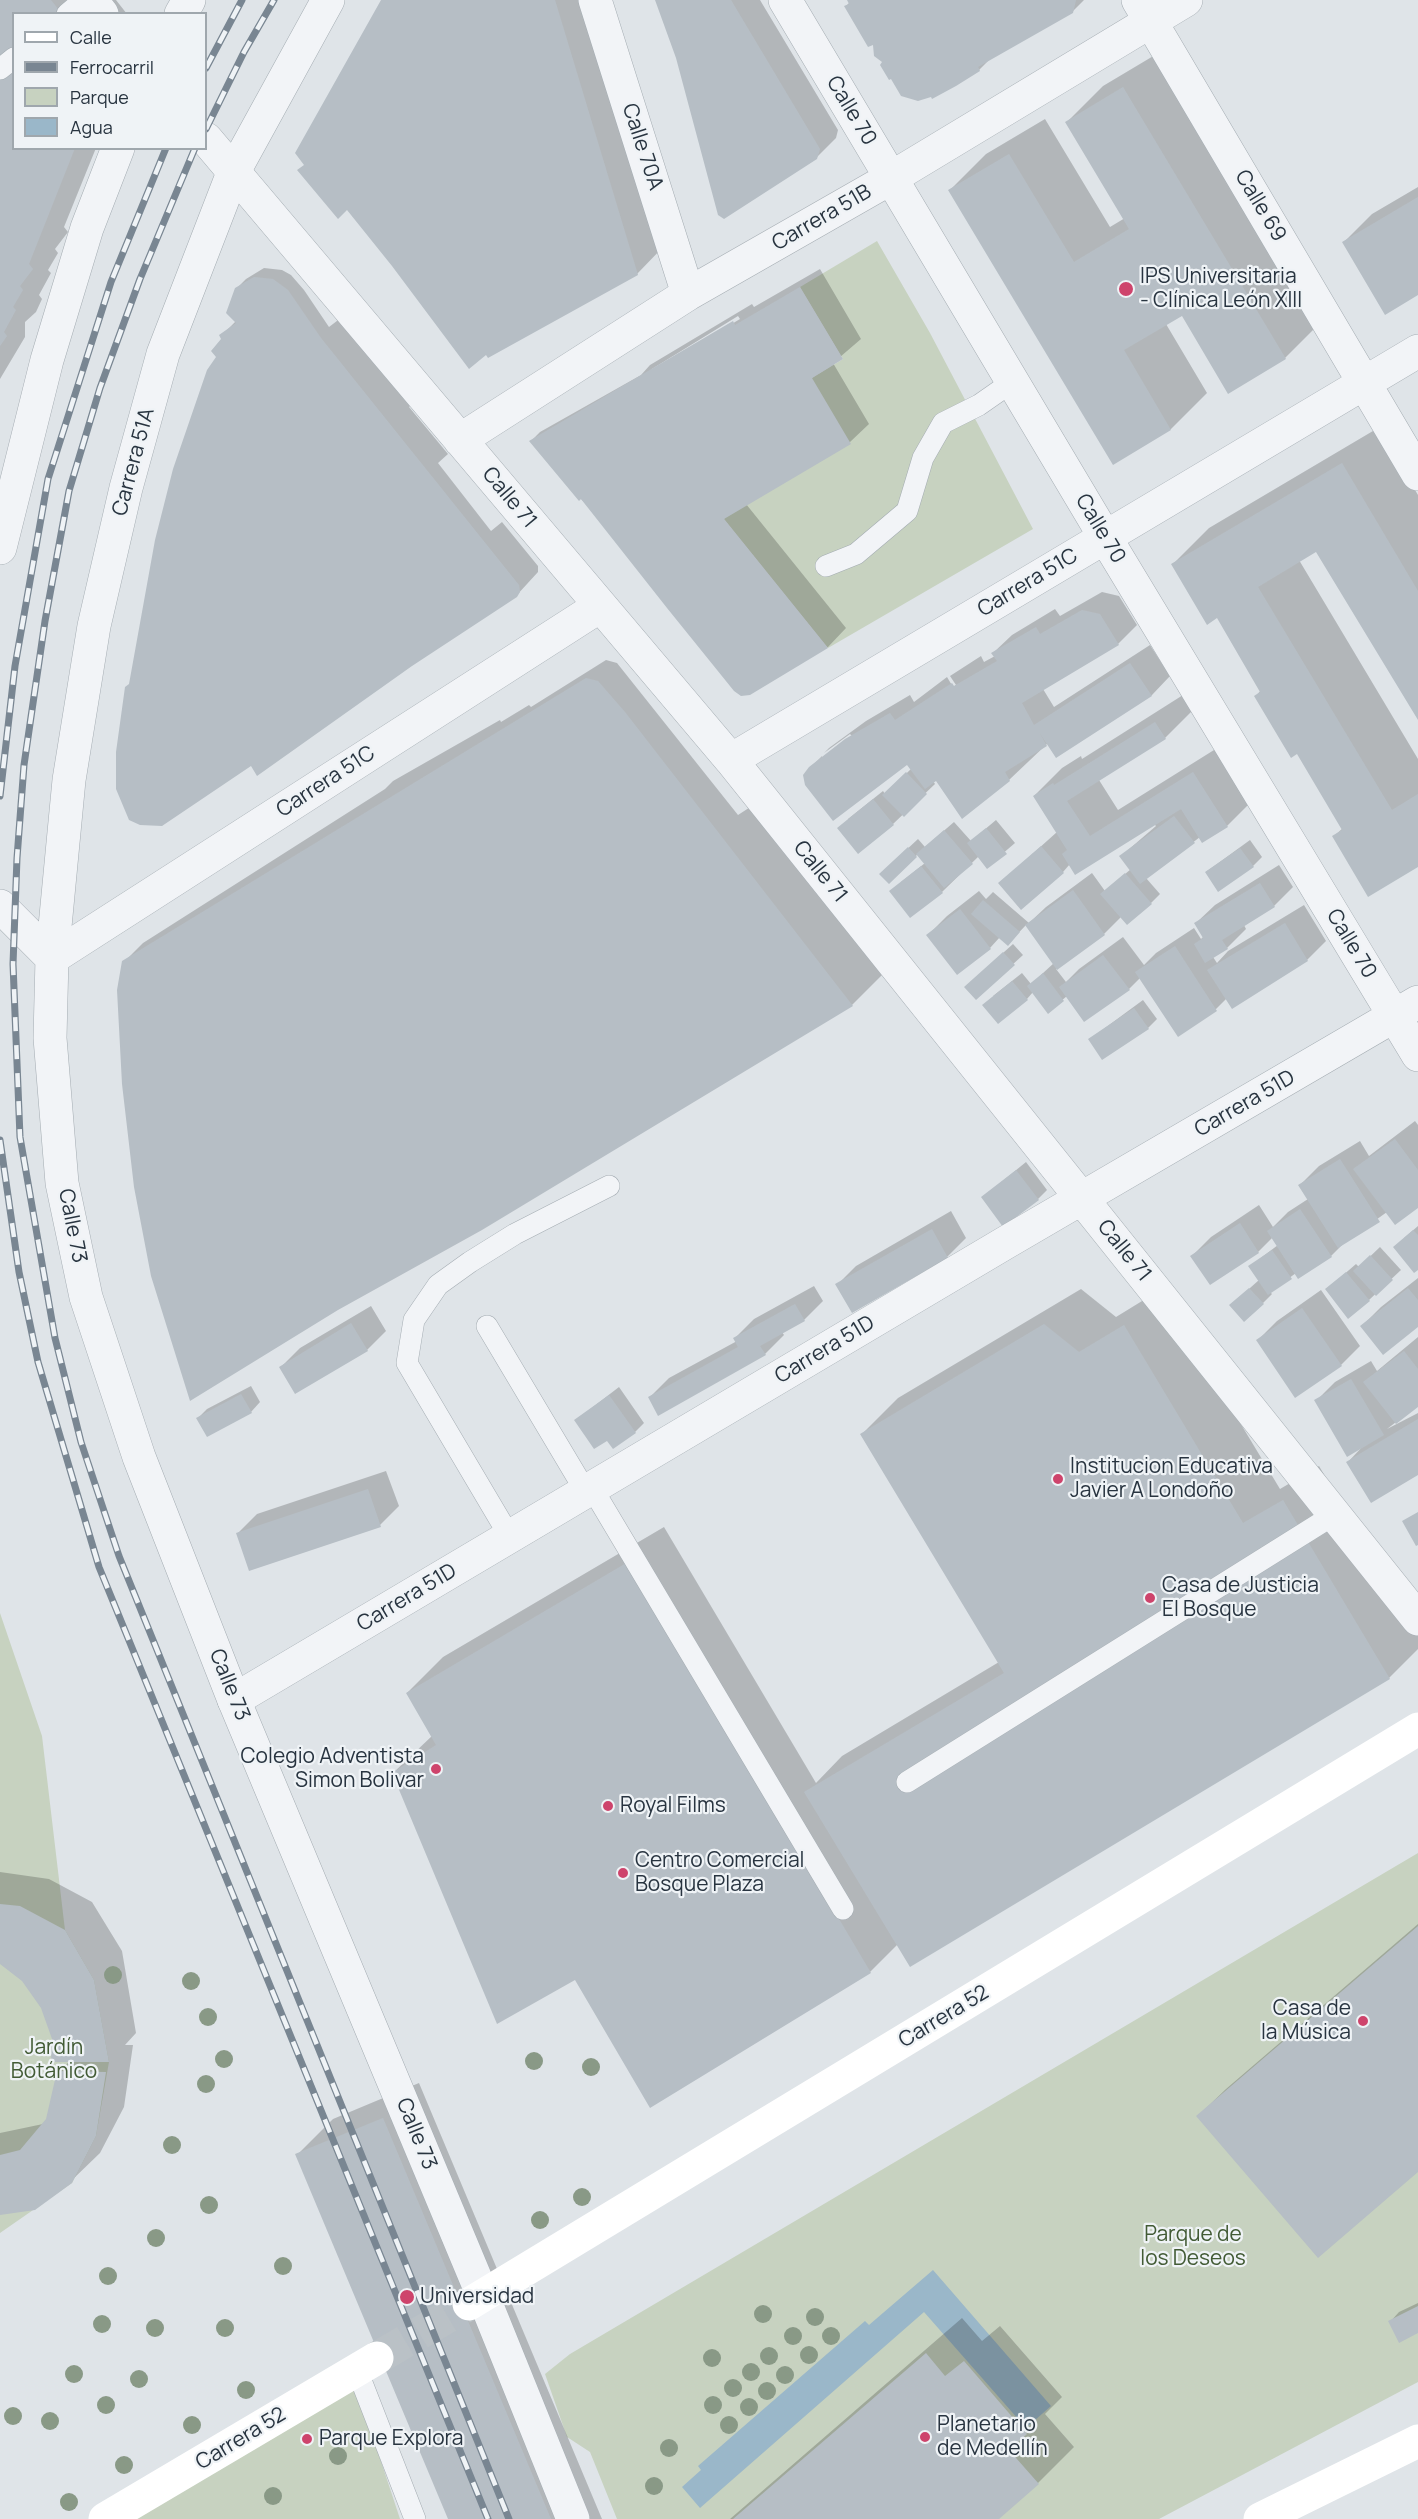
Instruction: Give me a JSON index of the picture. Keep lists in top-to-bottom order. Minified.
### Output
{"streets":{"main road":["Carrera 52"],"street":["Calle 70","Calle 70A","Calle 69","Carrera 51B","Carrera 51A","Calle 71","Carrera 51C","Carrera 51D","Calle 73"]},"crossings":[["Calle 70","Carrera 51B"],["Calle 70","Carrera 51C"],["Calle 70","Carrera 51D"],["Calle 70A","Carrera 51B"],["Calle 69","Carrera 51B"],["Calle 69","Carrera 51C"],["Carrera 51B","Calle 71"],["Carrera 51A","Calle 71"],["Carrera 51A","Carrera 51C"],["Carrera 51A","Calle 73"],["Calle 71","Carrera 51C"],["Calle 71","Carrera 51D"],["Carrera 51C","Calle 73"],["Carrera 51D","Calle 73"],["Calle 73","Carrera 52"]],"parks":["Jardín Botánico","Parque de los Deseos"],"places":["IPS Universitaria - Clínica León XIII","Institucion Educativa Javier A Londoño","Casa de Justicia El Bosque","Colegio Adventista Simon Bolivar","Royal Films","Centro Comercial Bosque Plaza","Casa de la Música","Universidad","Planetario de Medellín","Parque Explora"],"legend":["Calle","Ferrocarril","Parque","Agua"]}
